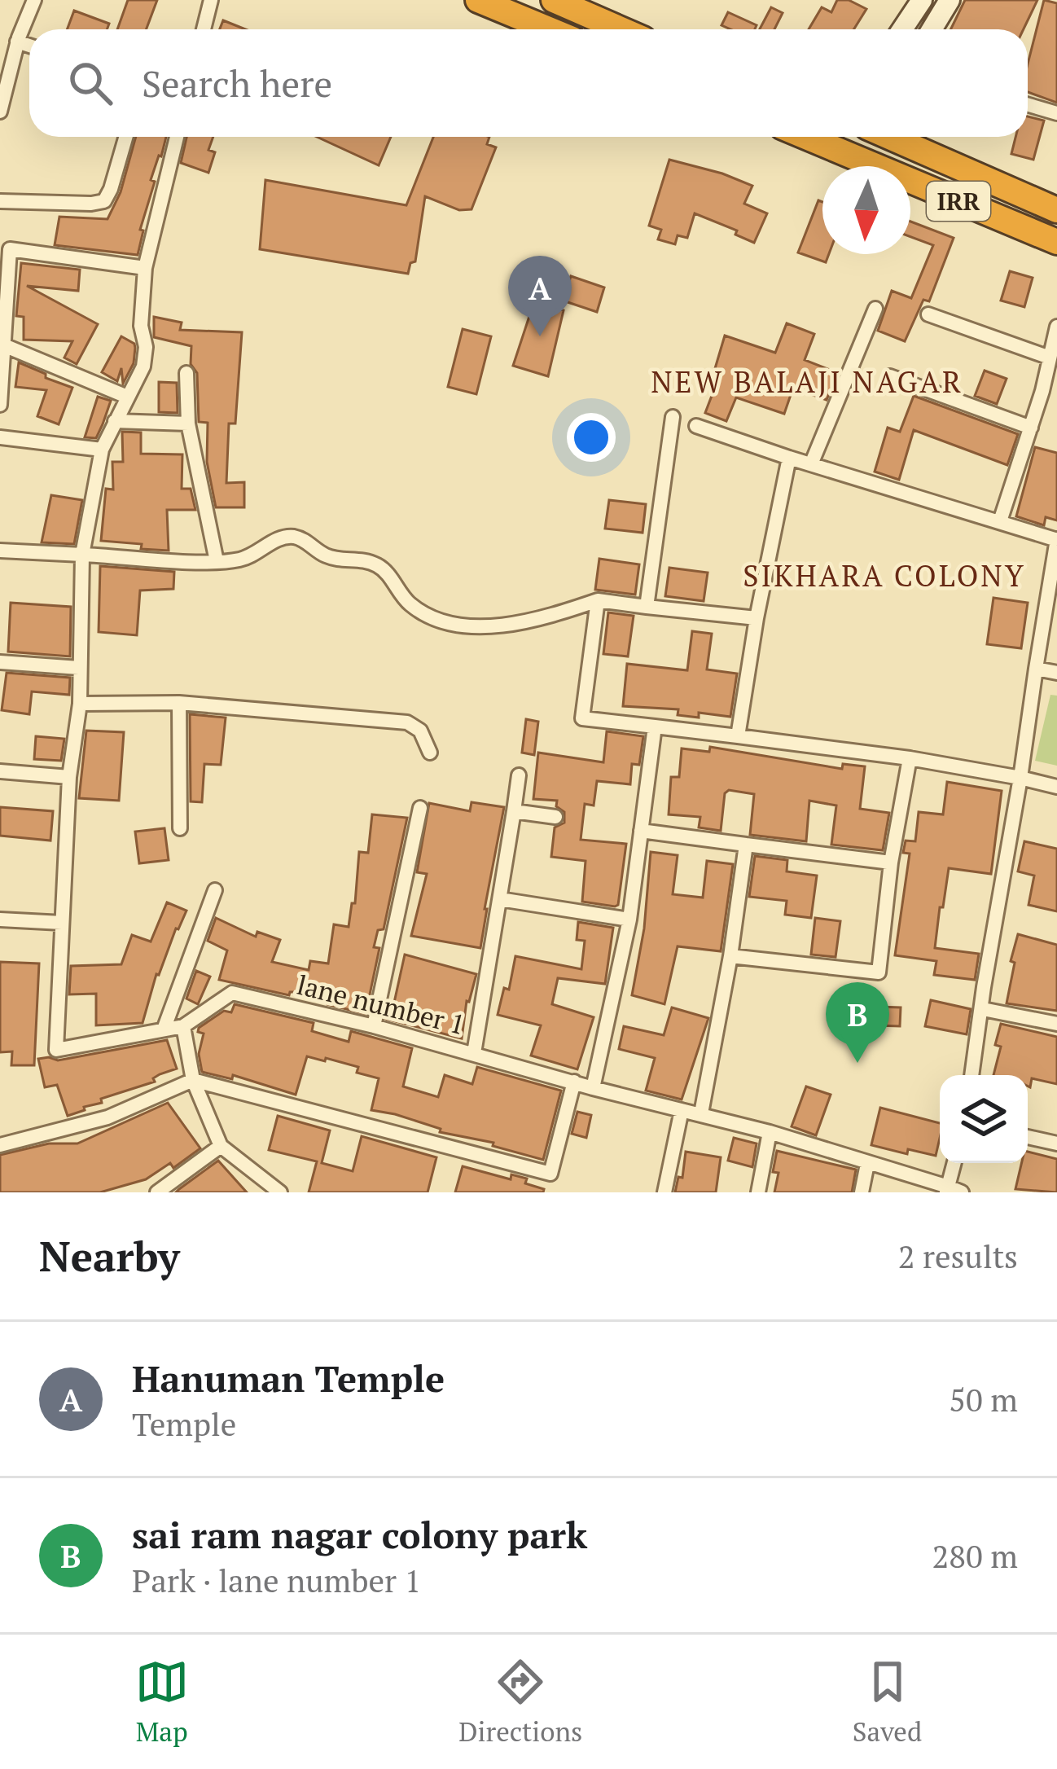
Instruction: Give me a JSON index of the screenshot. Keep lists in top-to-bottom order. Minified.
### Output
{"streets":{"highway":["IRR"],"street":["lane number 1"]},"districts":["NEW BALAJI NAGAR","SIKHARA COLONY"],"north":"bottom","page":{"search":"Search here","pins":["A","B"],"heading":["Nearby","2 results"],"list":[{"mark":"A","name":"Hanuman Temple","note":"Temple","value":"50 m"},{"mark":"B","name":"sai ram nagar colony park","note":"Park · lane number 1","value":"280 m"}],"nav":["Map","Directions","Saved"]}}
